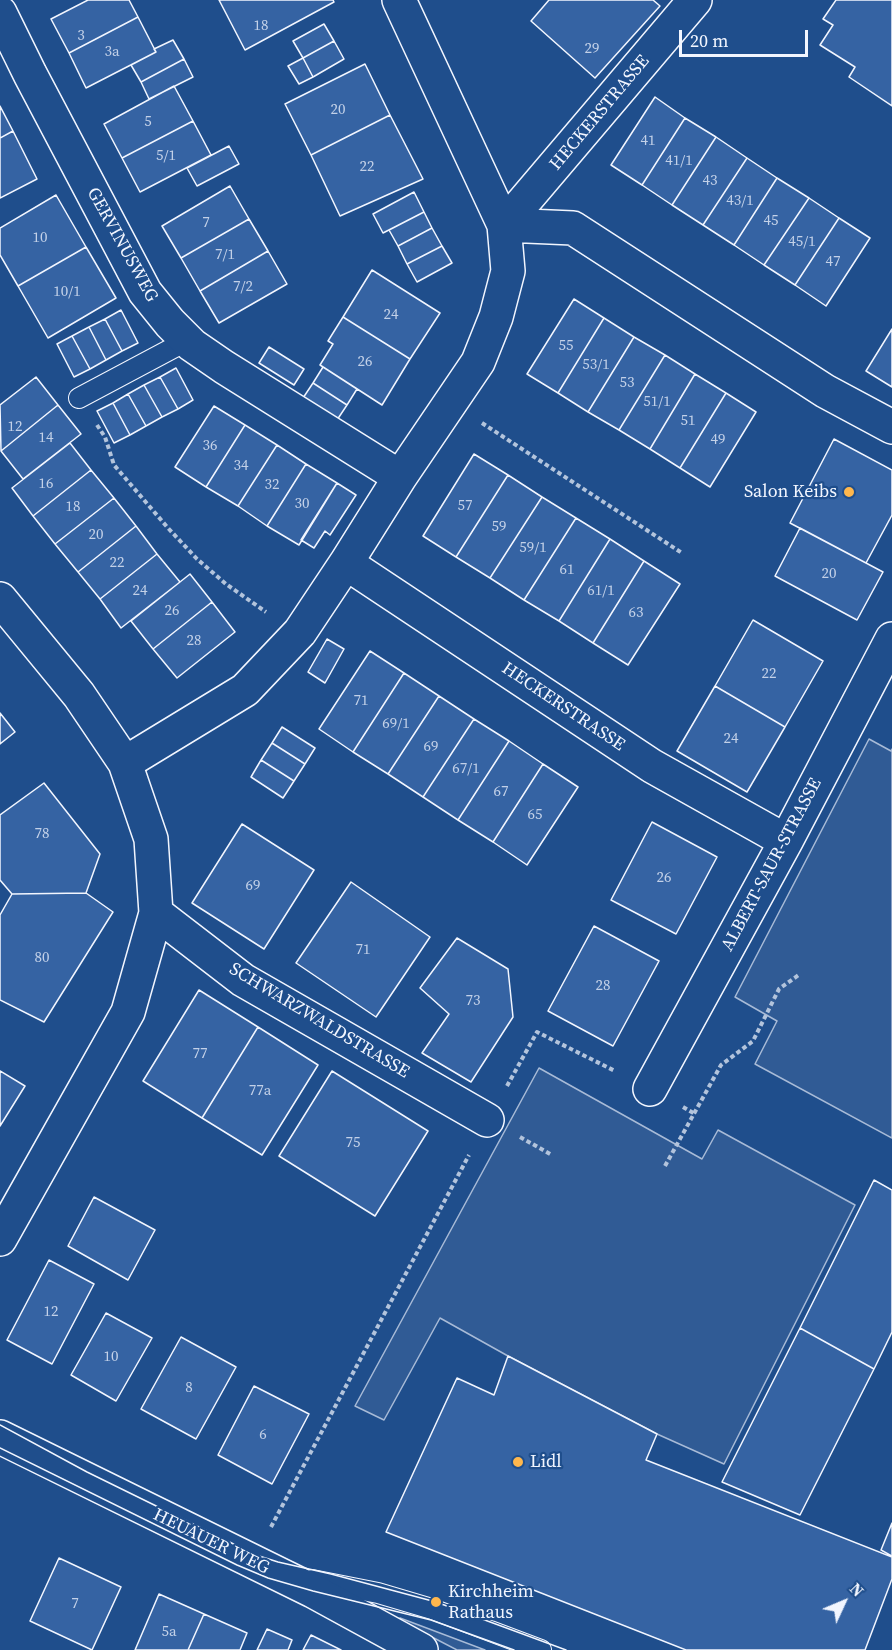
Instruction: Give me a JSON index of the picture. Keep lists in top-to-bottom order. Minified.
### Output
{"streets":{"street":["HECKERSTRASSE","GERVINUSWEG","ALBERT-SAUR-STRASSE","SCHWARZWALDSTRASSE","HEUAUER WEG"]},"crossings":[["HECKERSTRASSE","ALBERT-SAUR-STRASSE"]],"places":["Salon Keibs","Lidl","Kirchheim Rathaus"],"house_numbers":["18","3","29","3a","20","5","41","5/1","41/1","22","43","43/1","45","7","10","45/1","7/1","47","7/2","10/1","24","55","26","53/1","53","51/1","51","12","14","49","36","34","16","32","30","57","18","59","20","59/1","22","61","20","24","61/1","26","63","28","22","71","69/1","24","69","67/1","67","65","78","26","69","71","80","28","73","77","77a","75","12","10","8","6","7","5a"],"scale_bar":"20 m","north":"top right"}
